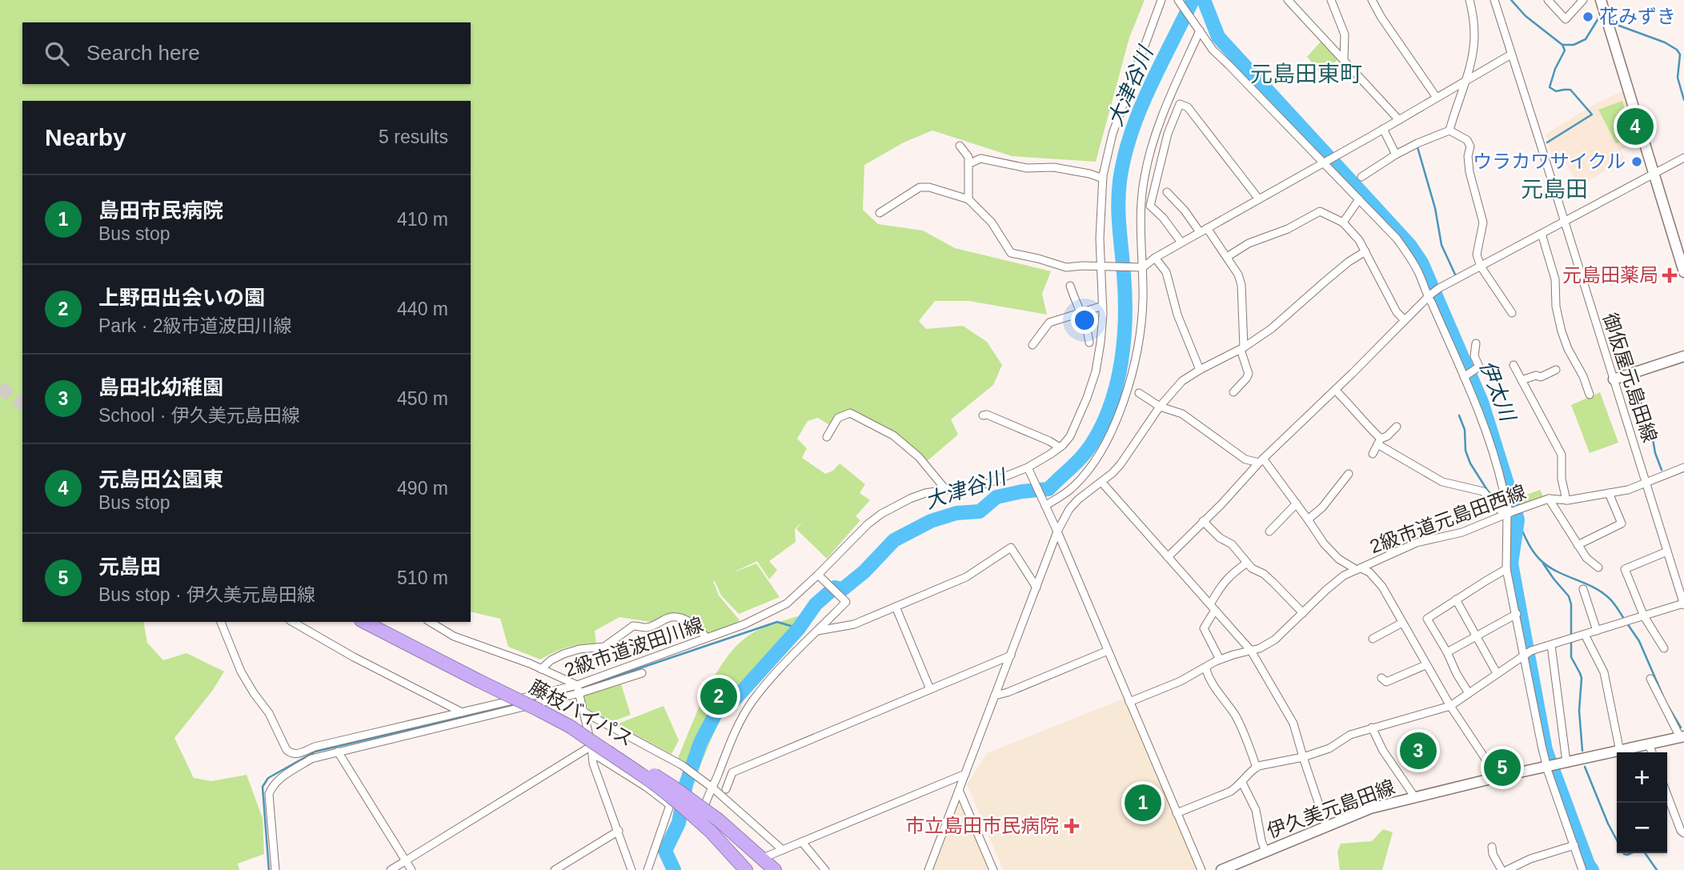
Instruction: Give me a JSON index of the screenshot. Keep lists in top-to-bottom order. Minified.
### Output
{"streets":{"highway":["藤枝バイパス"],"main road":["伊久美元島田線"],"street":["御仮屋元島田線","2級市道元島田西線","2級市道波田川線"]},"crossings":[["御仮屋元島田線","2級市道元島田西線"]],"districts":["元島田東町","元島田"],"water":["大津谷川","伊太川"],"places":{"other":["花みずき","ウラカワサイクル"],"health":["元島田薬局","市立島田市民病院"]},"page":{"search":"Search here","heading":["Nearby","5 results"],"pins":["4","2","3","5","1"],"list":[{"mark":"1","name":"島田市民病院","note":"Bus stop","value":"410 m"},{"mark":"2","name":"上野田出会いの園","note":"Park · 2級市道波田川線","value":"440 m"},{"mark":"3","name":"島田北幼稚園","note":"School · 伊久美元島田線","value":"450 m"},{"mark":"4","name":"元島田公園東","note":"Bus stop","value":"490 m"},{"mark":"5","name":"元島田","note":"Bus stop · 伊久美元島田線","value":"510 m"}],"map_buttons":["+","−"]}}
